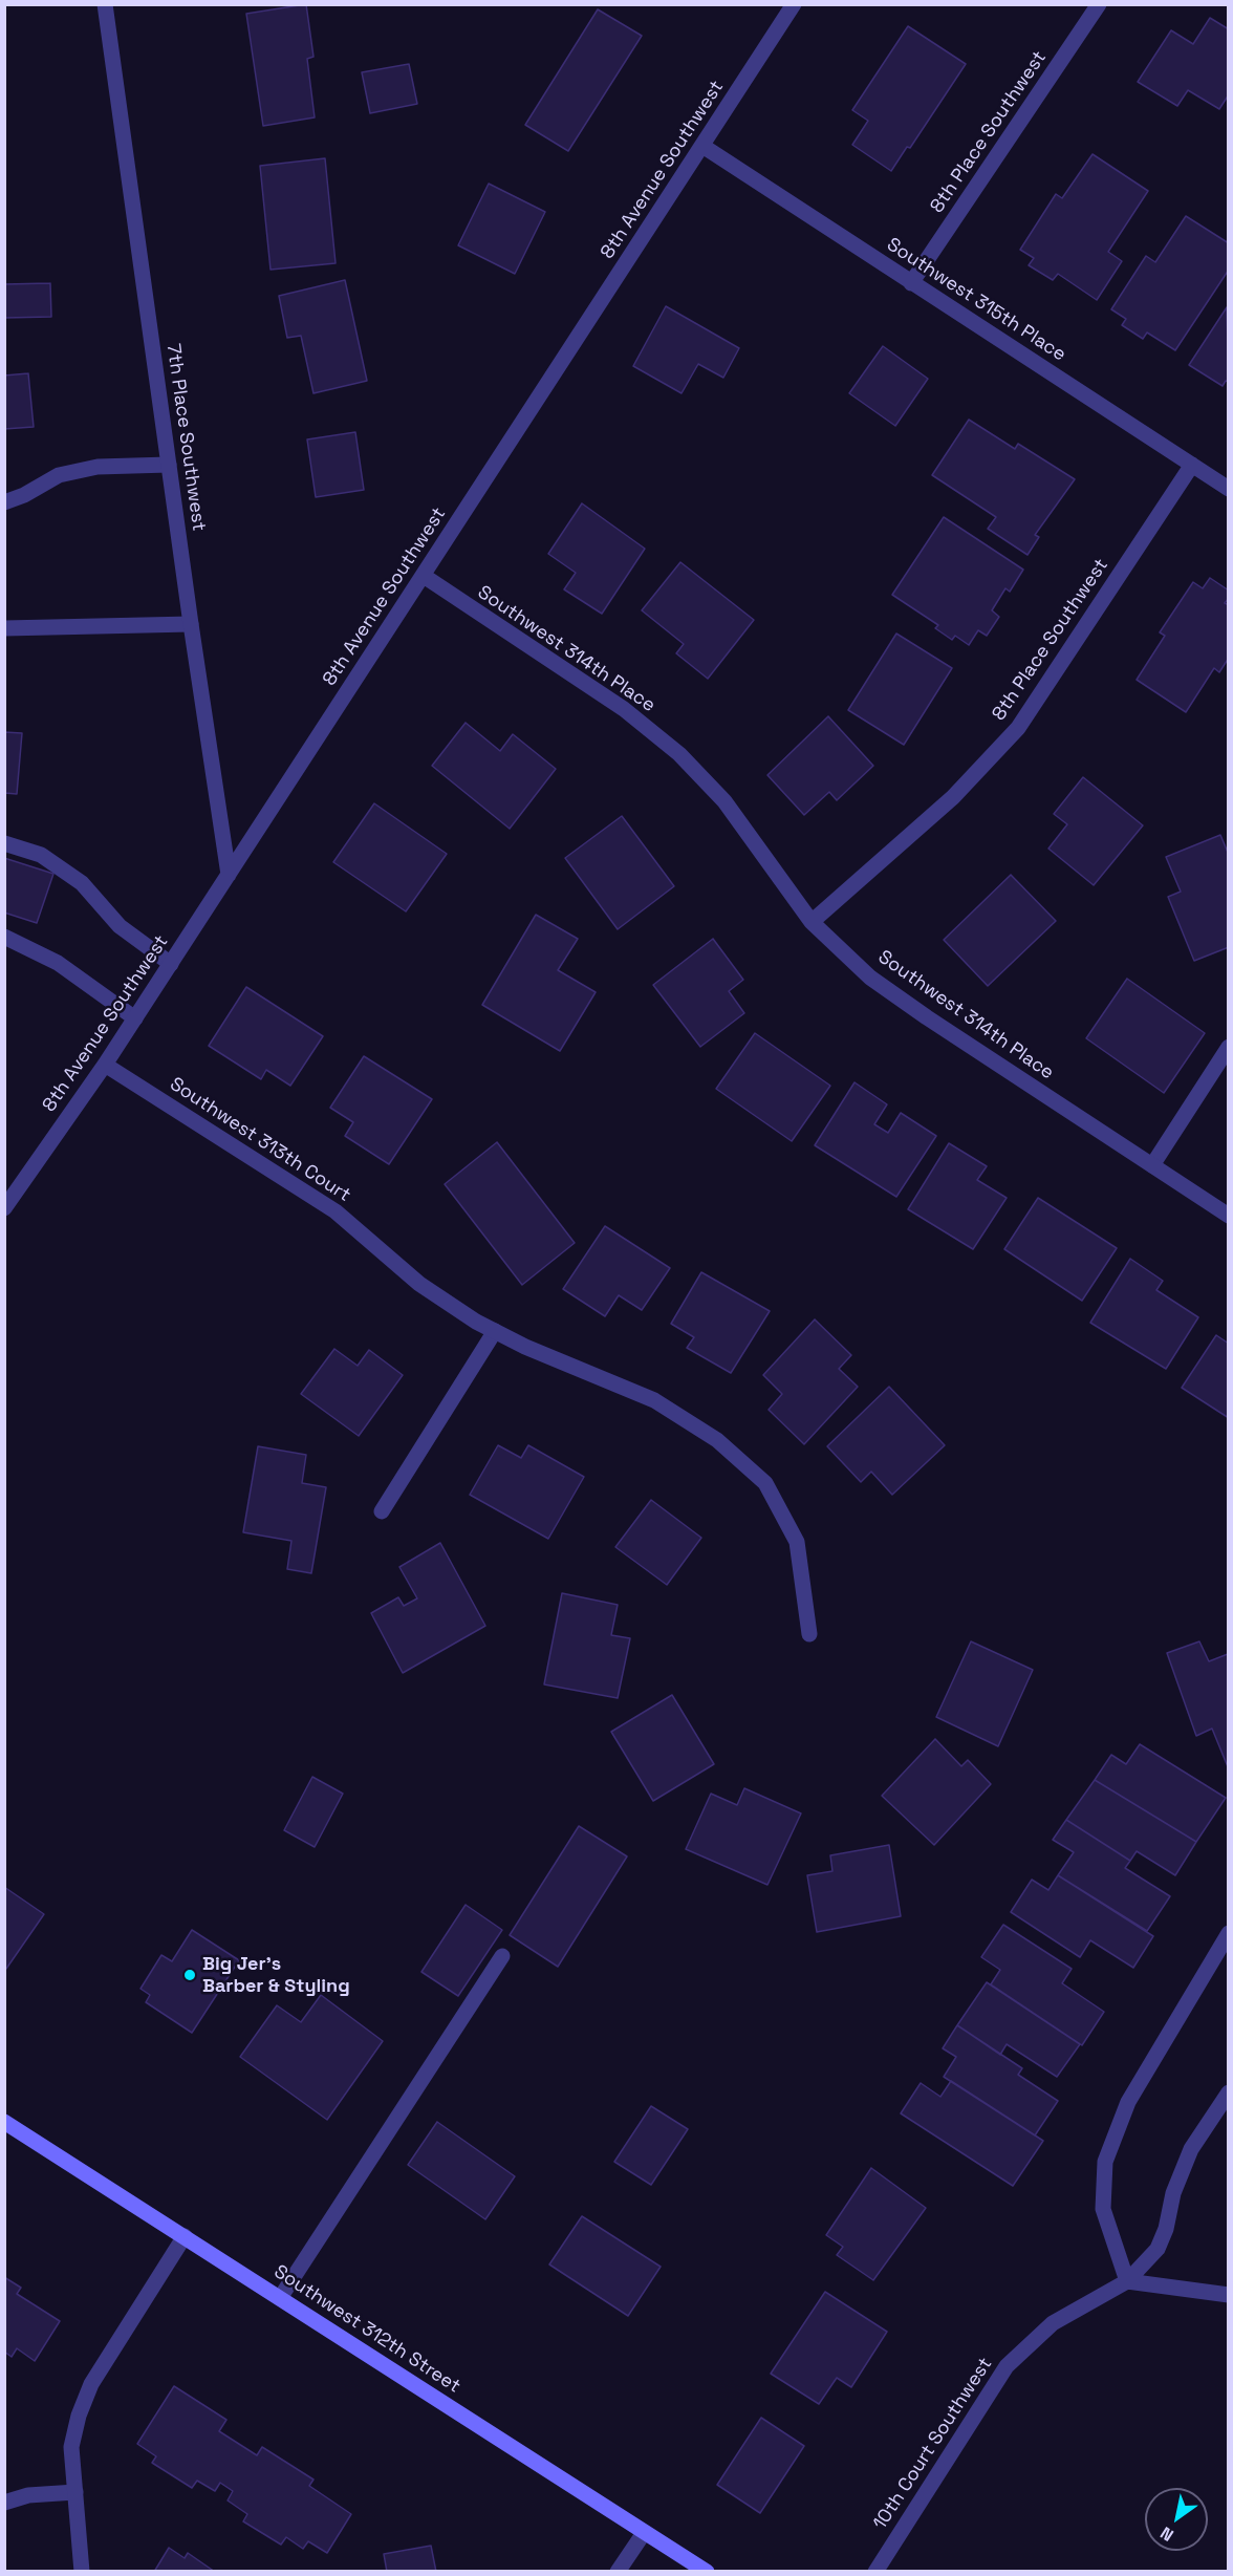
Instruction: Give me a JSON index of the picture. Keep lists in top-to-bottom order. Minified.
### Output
{"streets":{"street":["8th Place Southwest","8th Avenue Southwest","Southwest 315th Place","7th Place Southwest","Southwest 314th Place","Southwest 313th Court","Southwest 312th Street","10th Court Southwest"]},"crossings":[["8th Place Southwest","Southwest 315th Place"],["8th Place Southwest","Southwest 314th Place"],["8th Avenue Southwest","Southwest 315th Place"],["8th Avenue Southwest","7th Place Southwest"],["8th Avenue Southwest","Southwest 314th Place"],["8th Avenue Southwest","Southwest 313th Court"]],"places":["Big Jer's Barber & Styling"],"north":"bottom left"}
